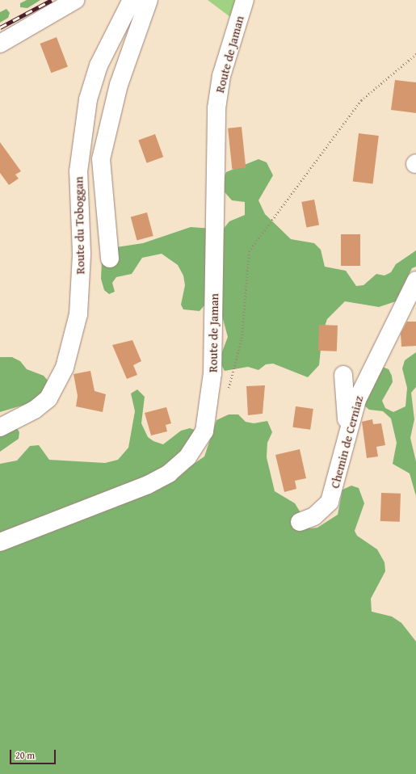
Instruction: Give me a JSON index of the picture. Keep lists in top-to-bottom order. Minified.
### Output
{"streets":{"street":["Route de Jaman","Route du Toboggan","Chemin de Cerniaz"]},"scale_bar":"20 m"}
